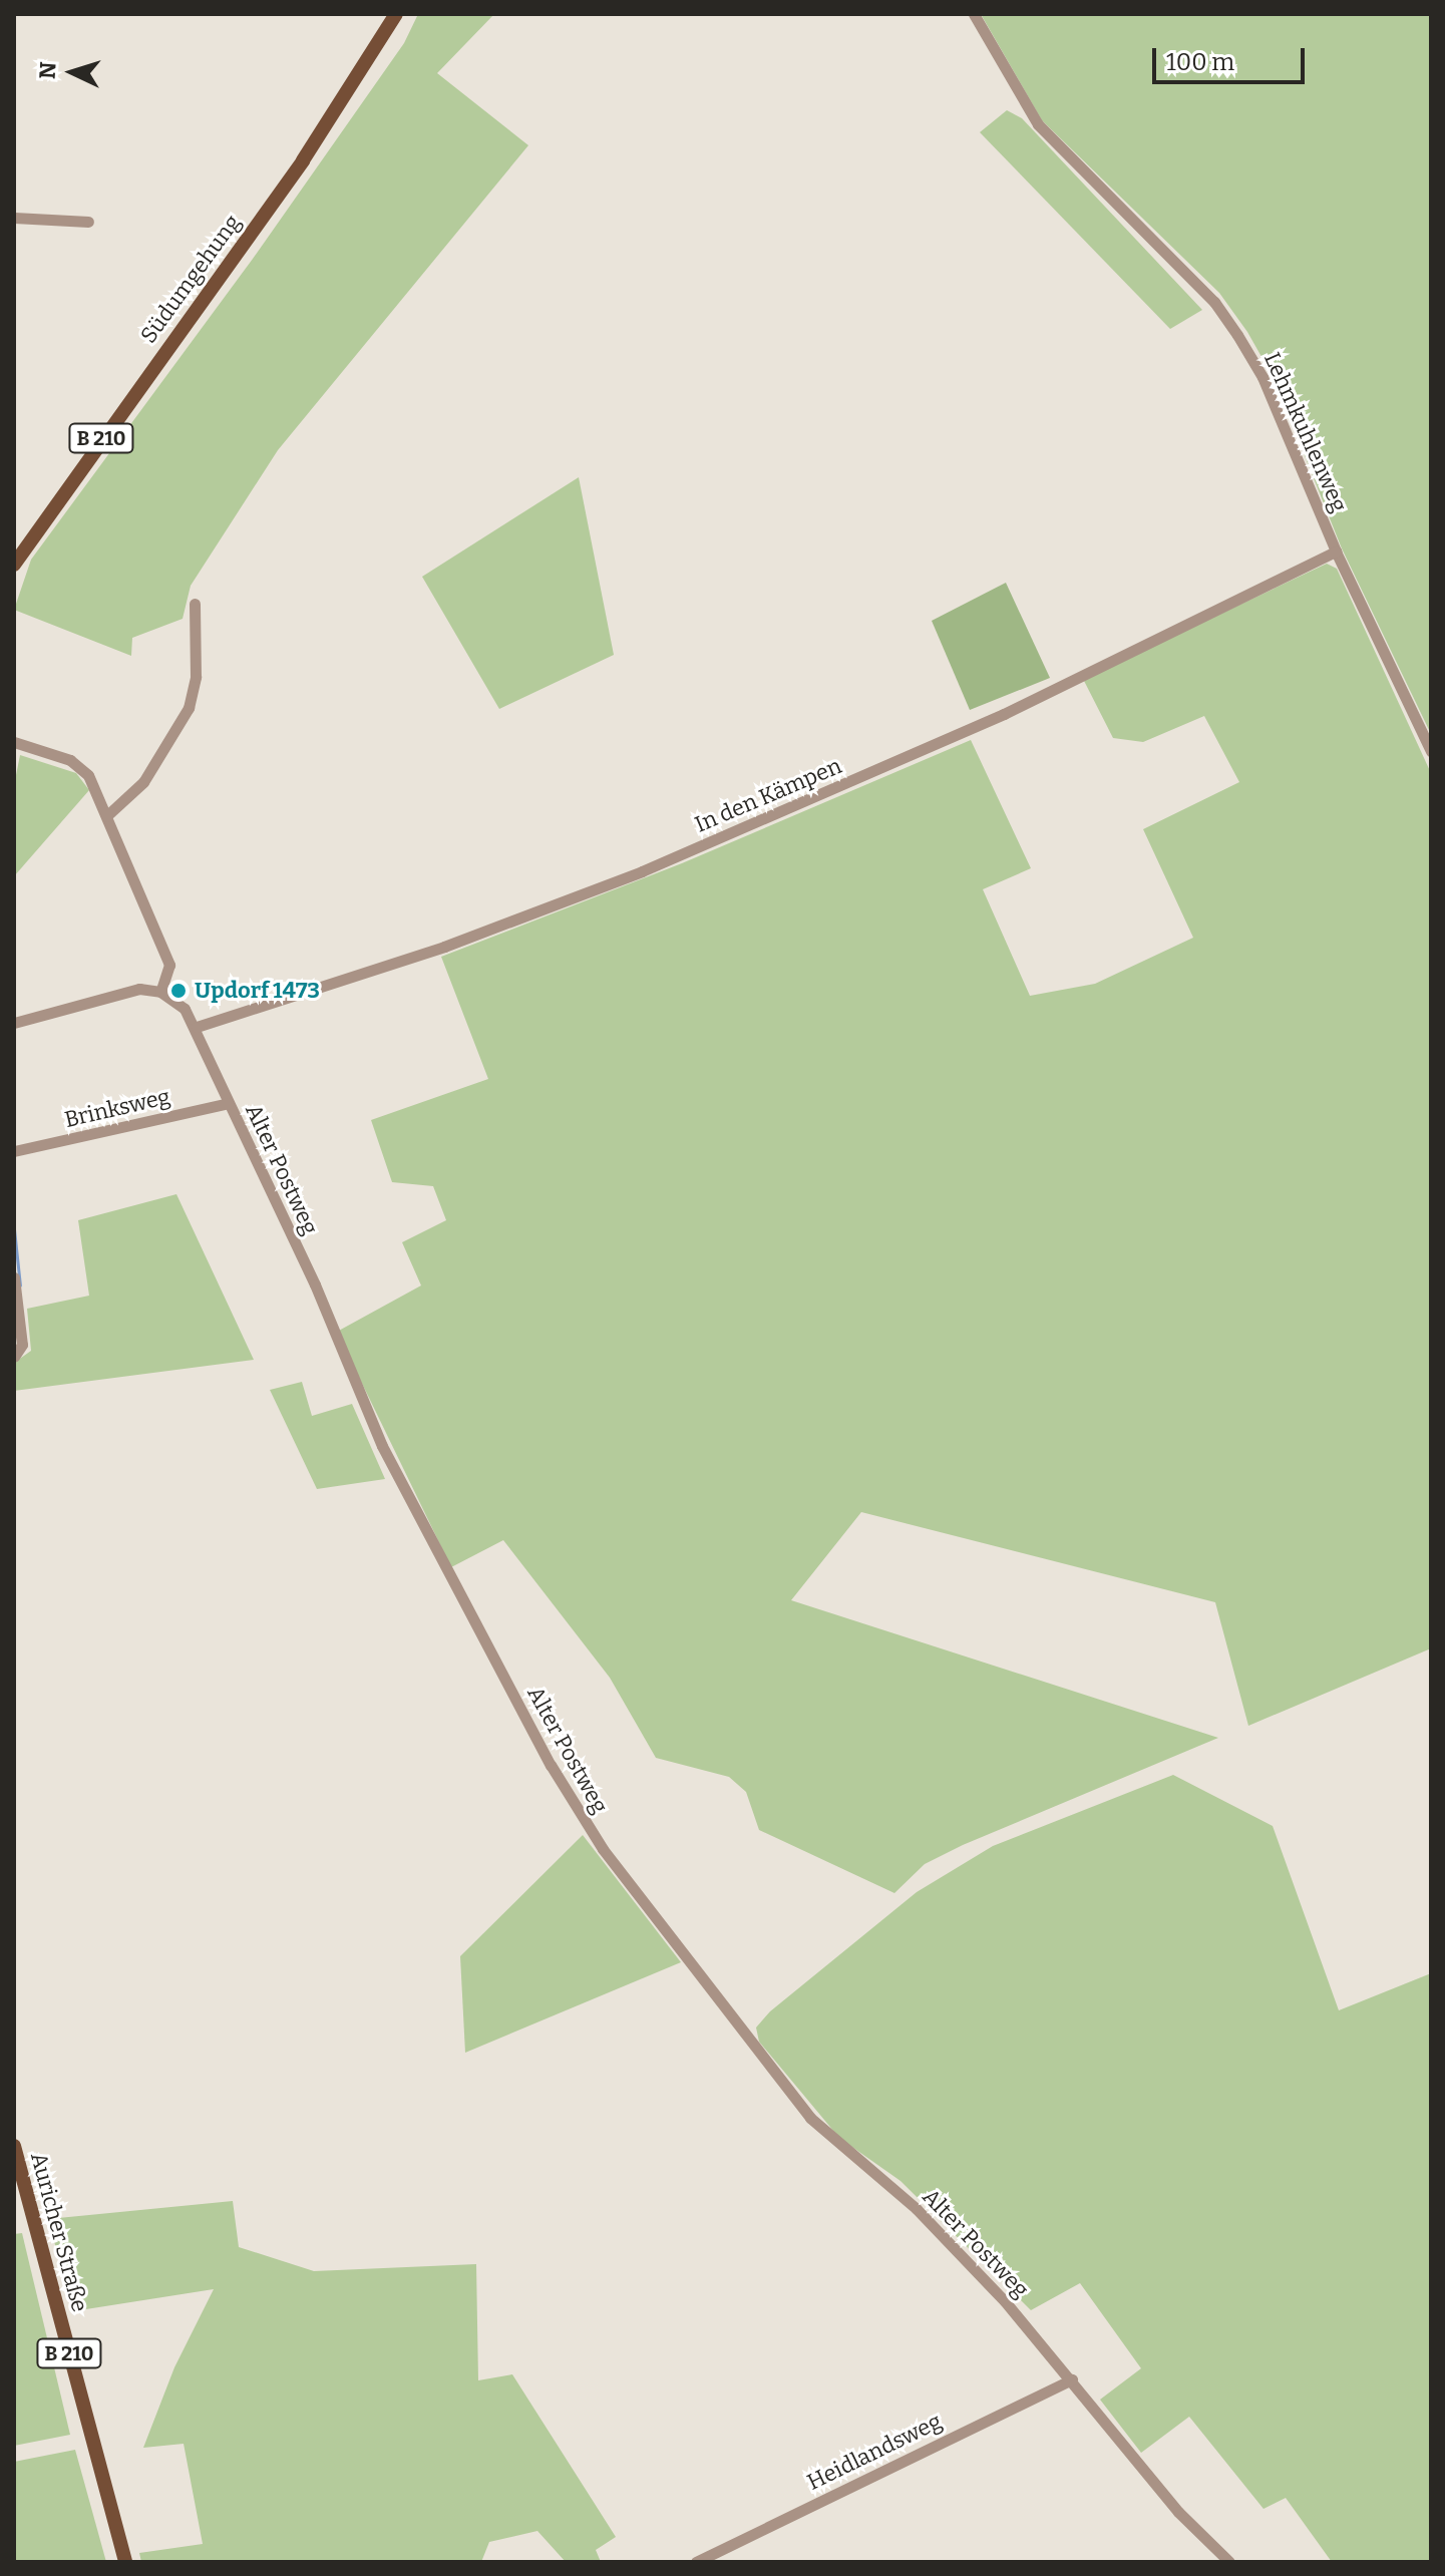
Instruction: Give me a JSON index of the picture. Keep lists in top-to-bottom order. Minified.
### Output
{"streets":{"main road":["Südumgehung","B 210","Auricher Straße"],"street":["Lehmkuhlenweg","In den Kämpen","Brinksweg","Alter Postweg","Heidlandsweg"]},"crossings":[["Lehmkuhlenweg","In den Kämpen"],["In den Kämpen","Alter Postweg"],["Brinksweg","Alter Postweg"],["Alter Postweg","Heidlandsweg"]],"places":["Updorf 1473"],"scale_bar":"100 m","north":"left"}
